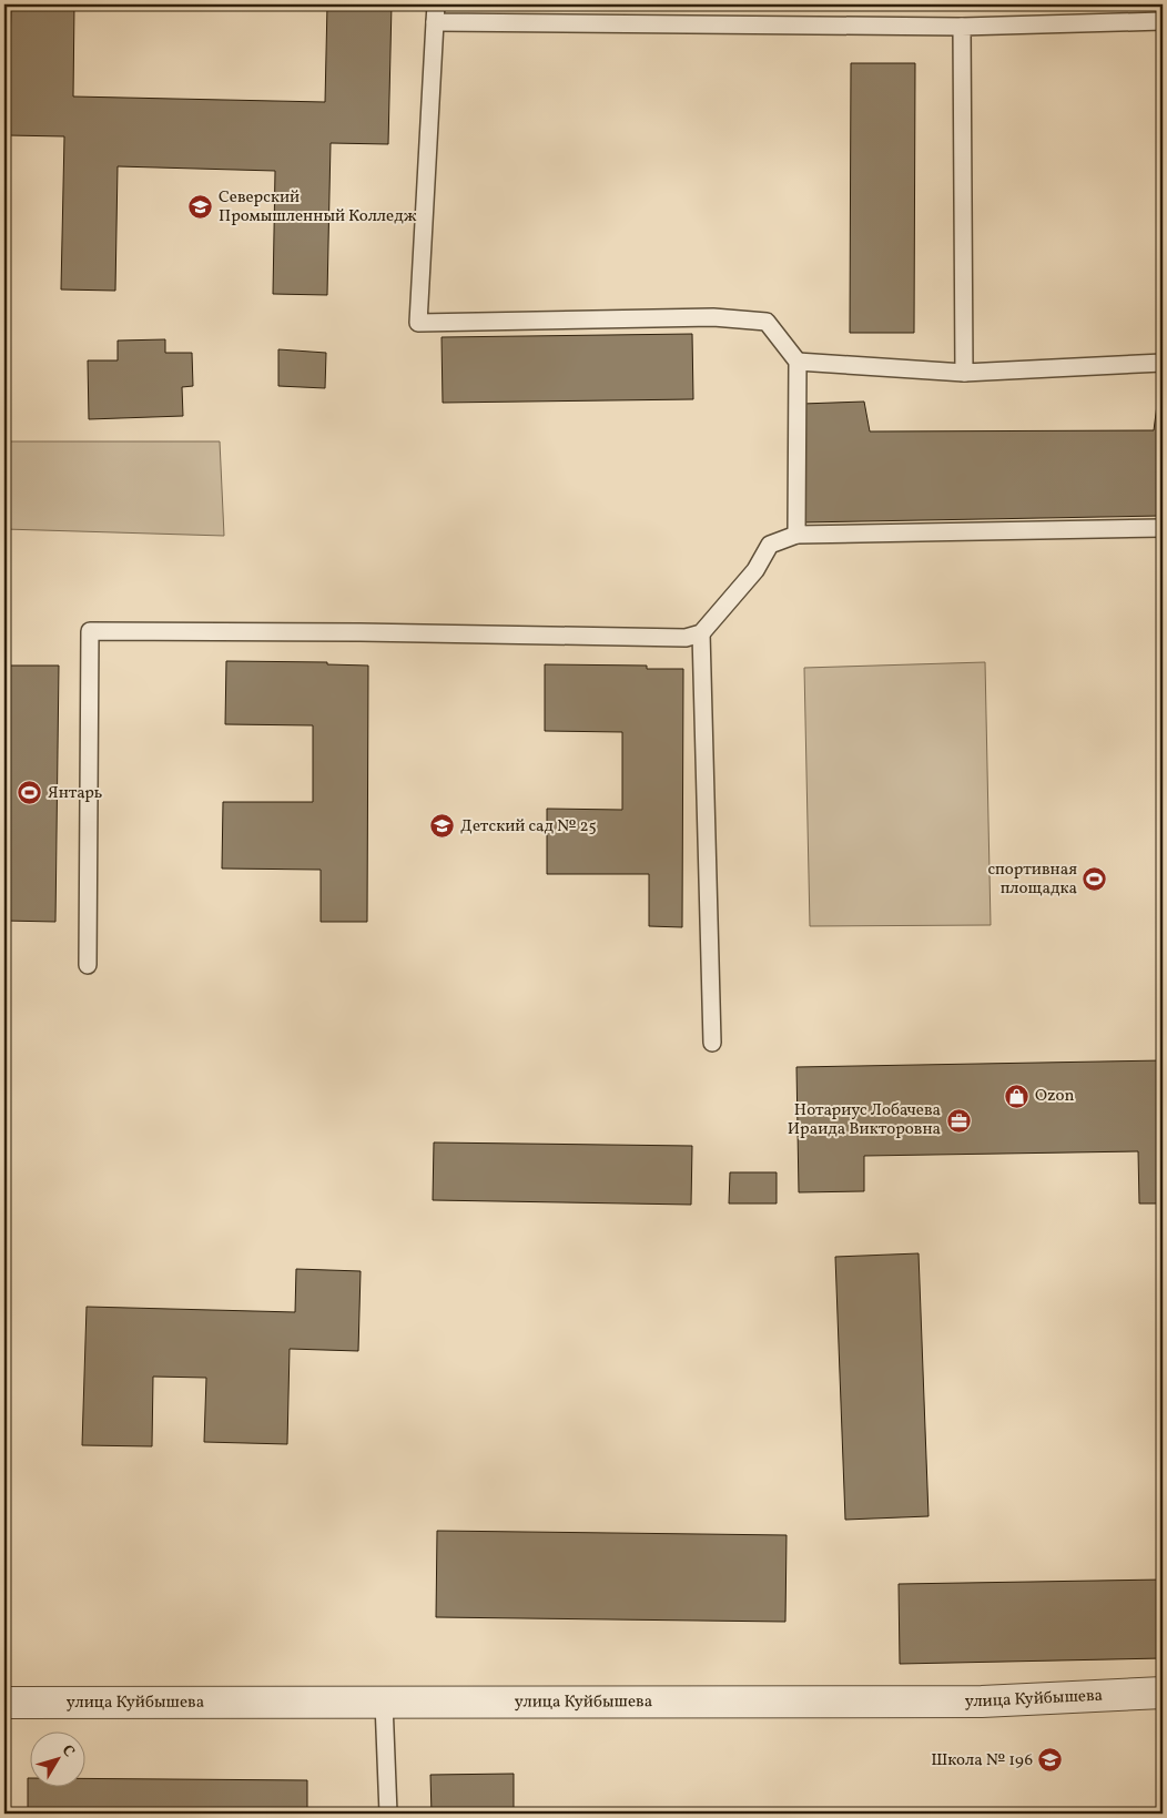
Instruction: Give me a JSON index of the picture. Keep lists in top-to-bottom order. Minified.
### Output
{"streets":{"street":["улица Куйбышева"]},"places":{"school or university":["Северский Промышленный Колледж","Детский сад № 25","Школа № 196"],"sports":["Янтарь","спортивная площадка"],"shop":["Ozon"],"office":["Нотариус Лобачева Ираида Викторовна"]},"north":"top right"}
